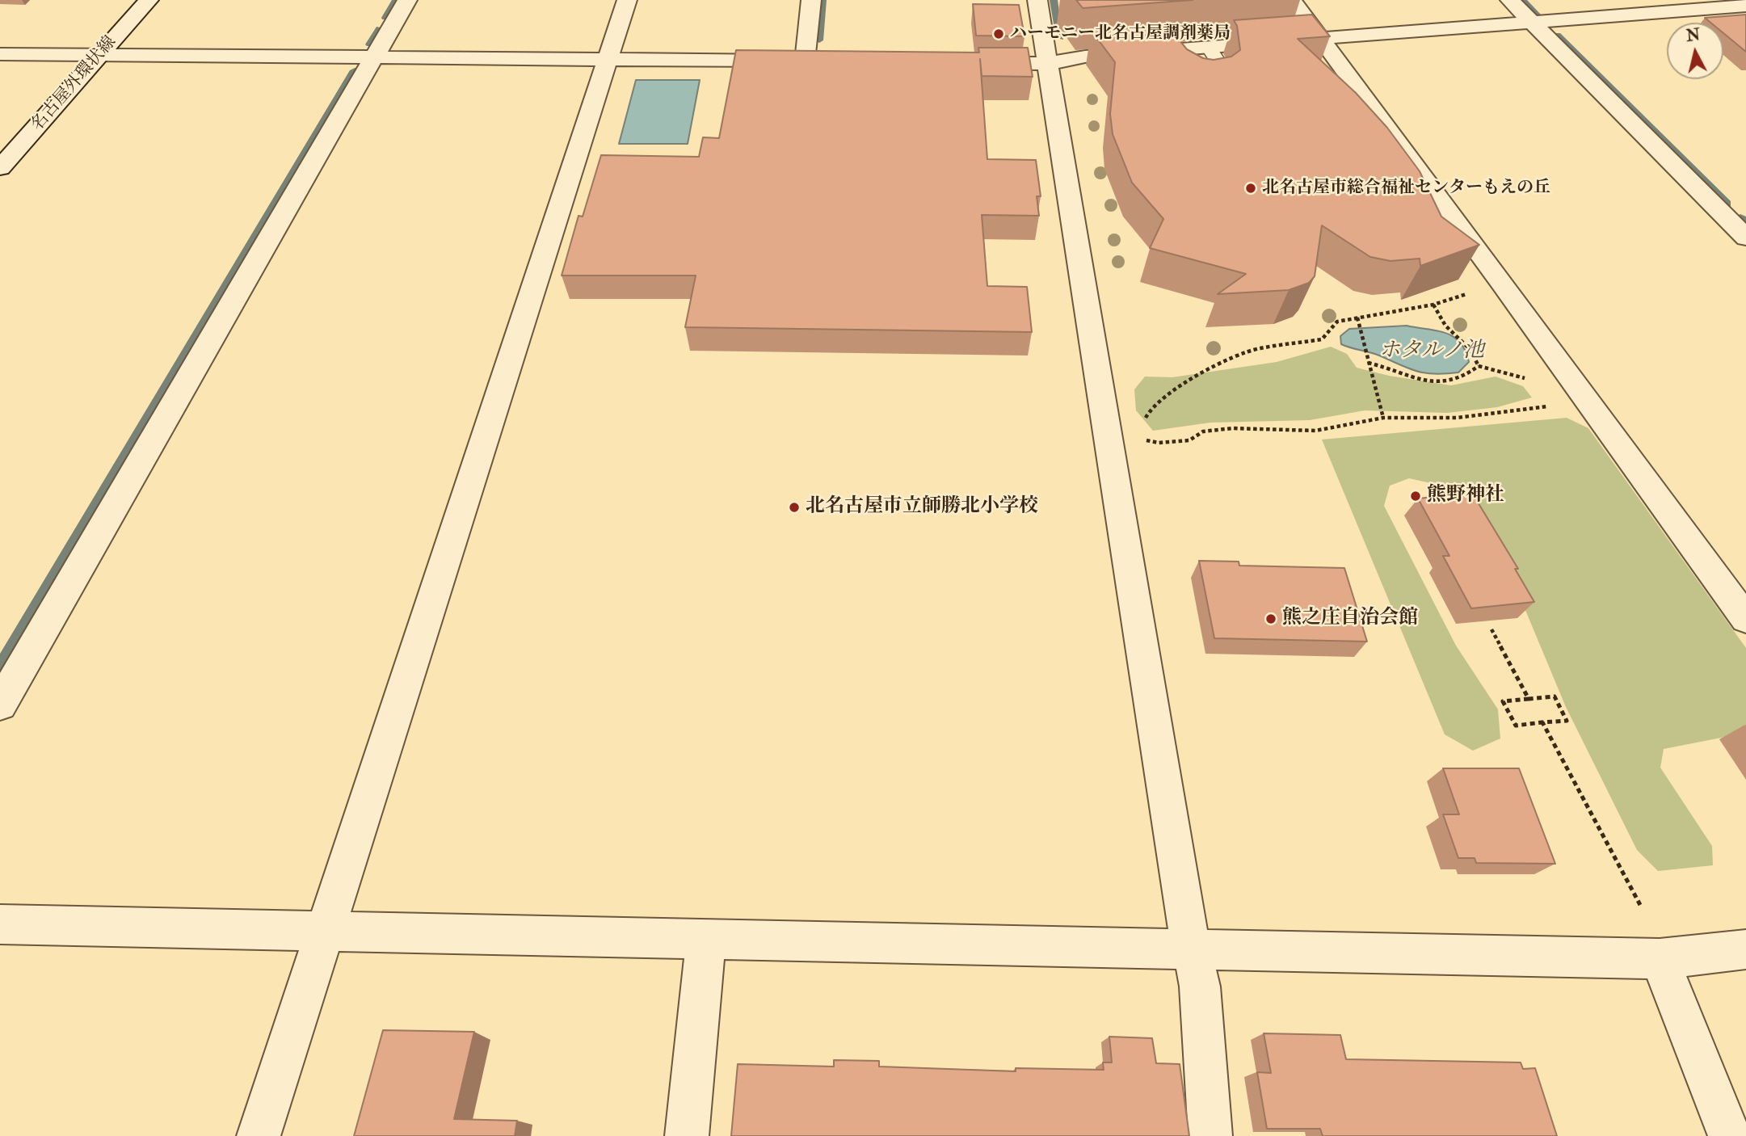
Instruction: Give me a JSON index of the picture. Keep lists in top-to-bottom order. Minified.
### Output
{"streets":{"street":["名古屋外環状線"]},"water":["ホタルノ池"],"places":["ハーモニー北名古屋調剤薬局","北名古屋市総合福祉センターもえの丘","熊野神社","北名古屋市立師勝北小学校","熊之庄自治会館"],"north":"top"}
